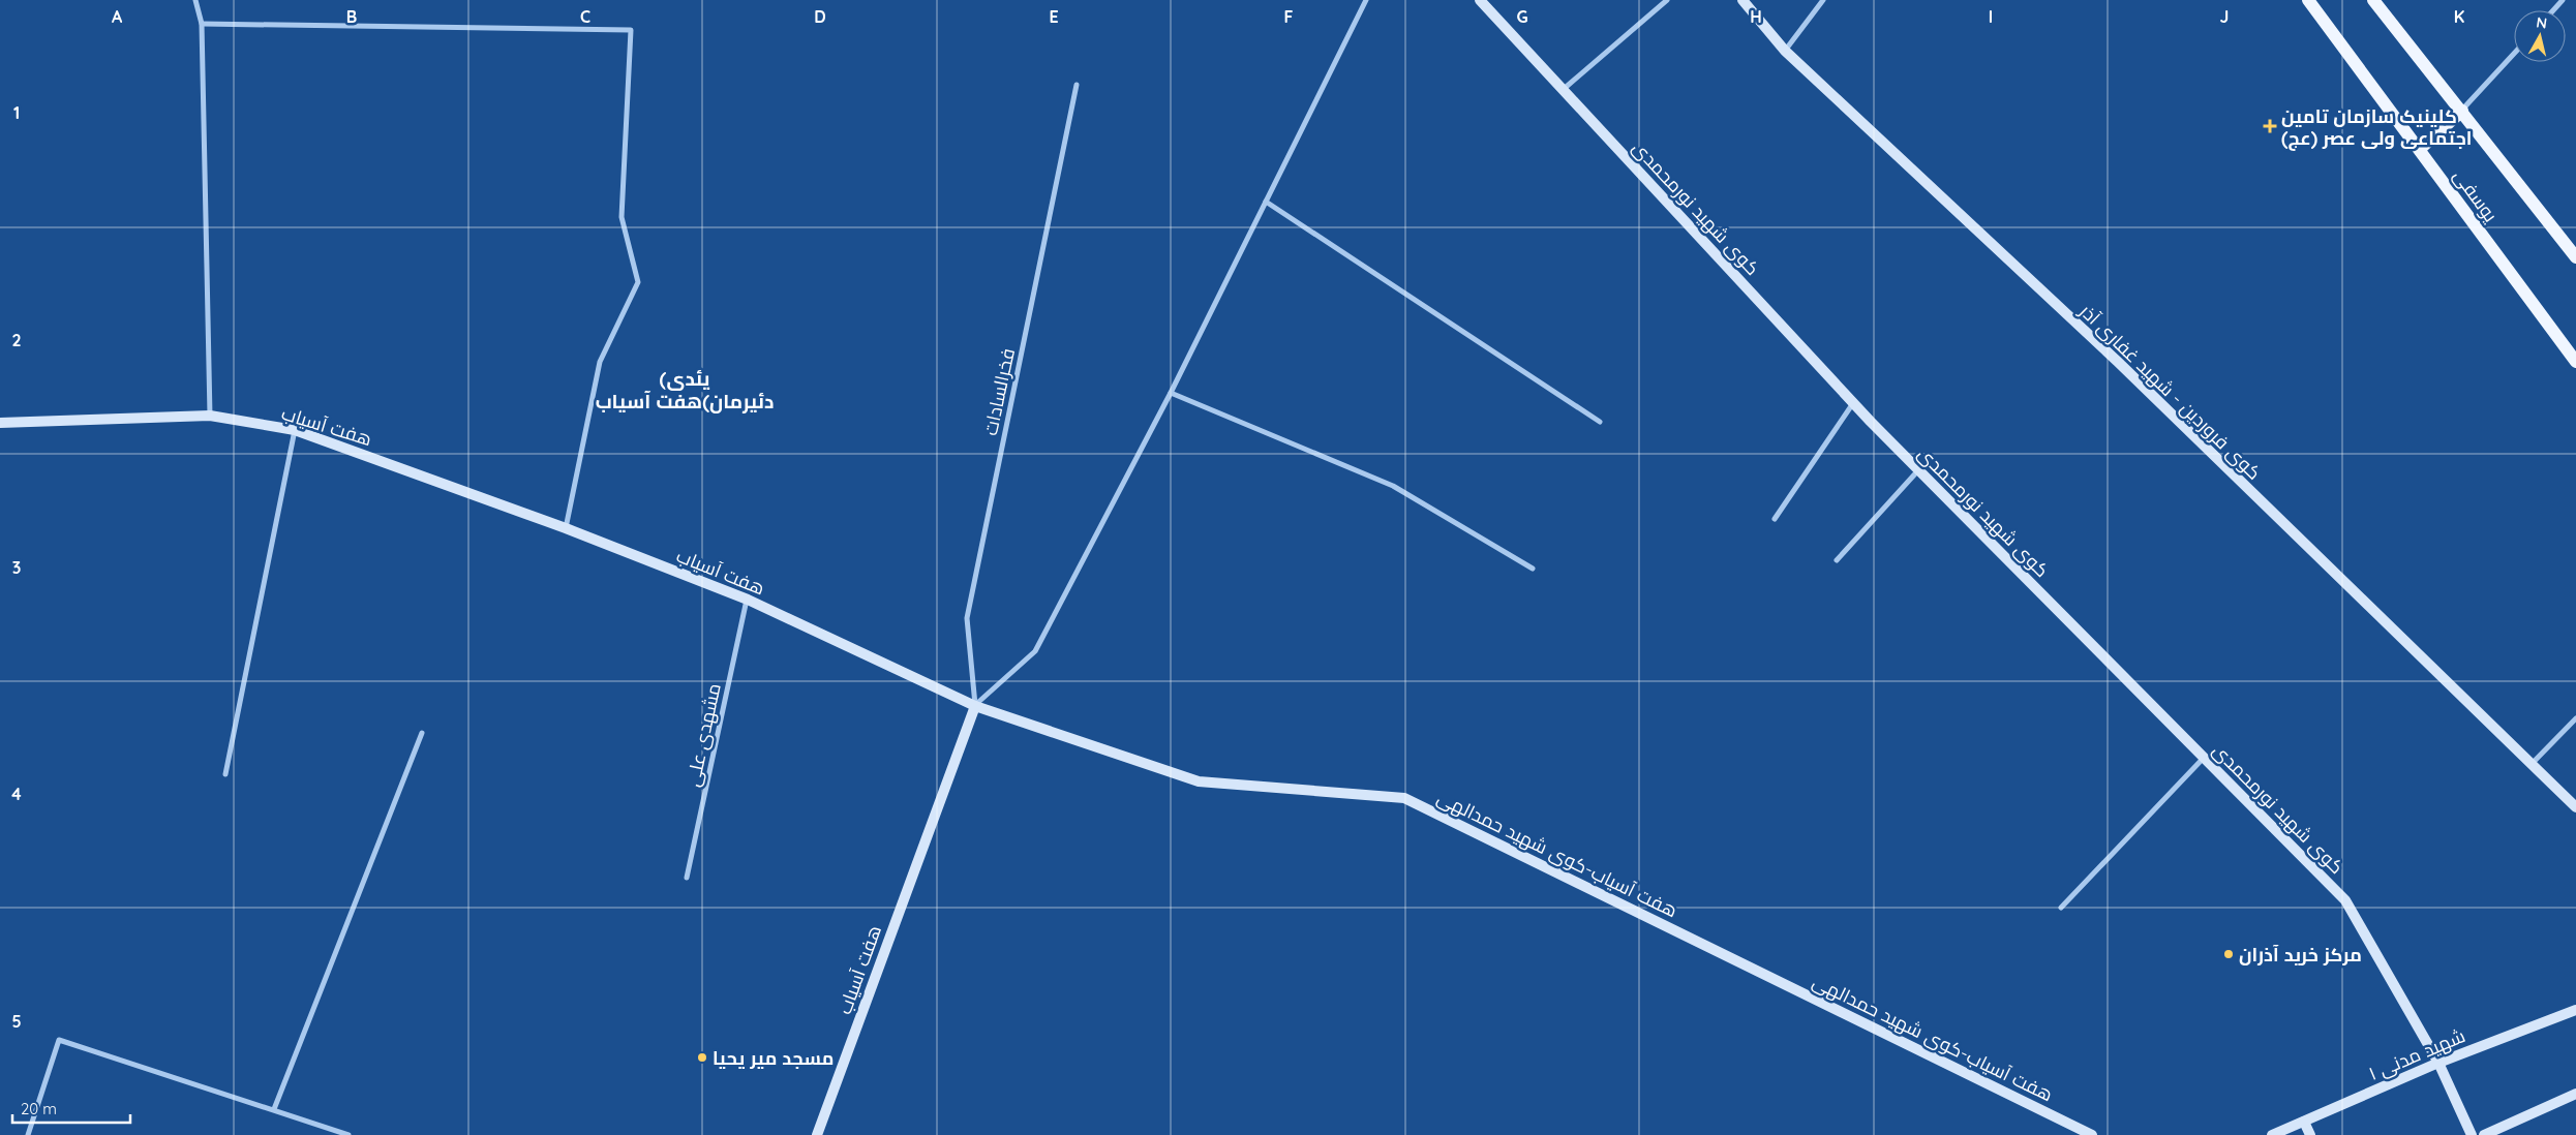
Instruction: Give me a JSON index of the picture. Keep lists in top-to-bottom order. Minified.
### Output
{"streets":{"main road":["یوسفی"],"street":["کوی شهید نورمحمدی","فخرالسادات","کوی فروردین - شهید غفاری آذر","هفت آسیاب","مشهدی علی","هفت آسیاب-کوی شهید حمدالهی","شهید مدنی ۱"]},"crossings":[["کوی شهید نورمحمدی","شهید مدنی ۱"],["فخرالسادات","هفت آسیاب"],["فخرالسادات","هفت آسیاب-کوی شهید حمدالهی"],["هفت آسیاب","مشهدی علی"],["هفت آسیاب","هفت آسیاب-کوی شهید حمدالهی"]],"districts":["(یئدی دئیرمان)هفت آسیاب"],"places":{"health":["کلینیک سازمان تامین اجتماعی ولی عصر (عج)"],"other":["مرکز خرید آذران","مسجد میر یحیا"]},"scale_bar":"20 m","north":"top","grid":{"columns":["A","B","C","D","E","F","G","H","I","J","K"],"rows":["1","2","3","4","5"]}}
